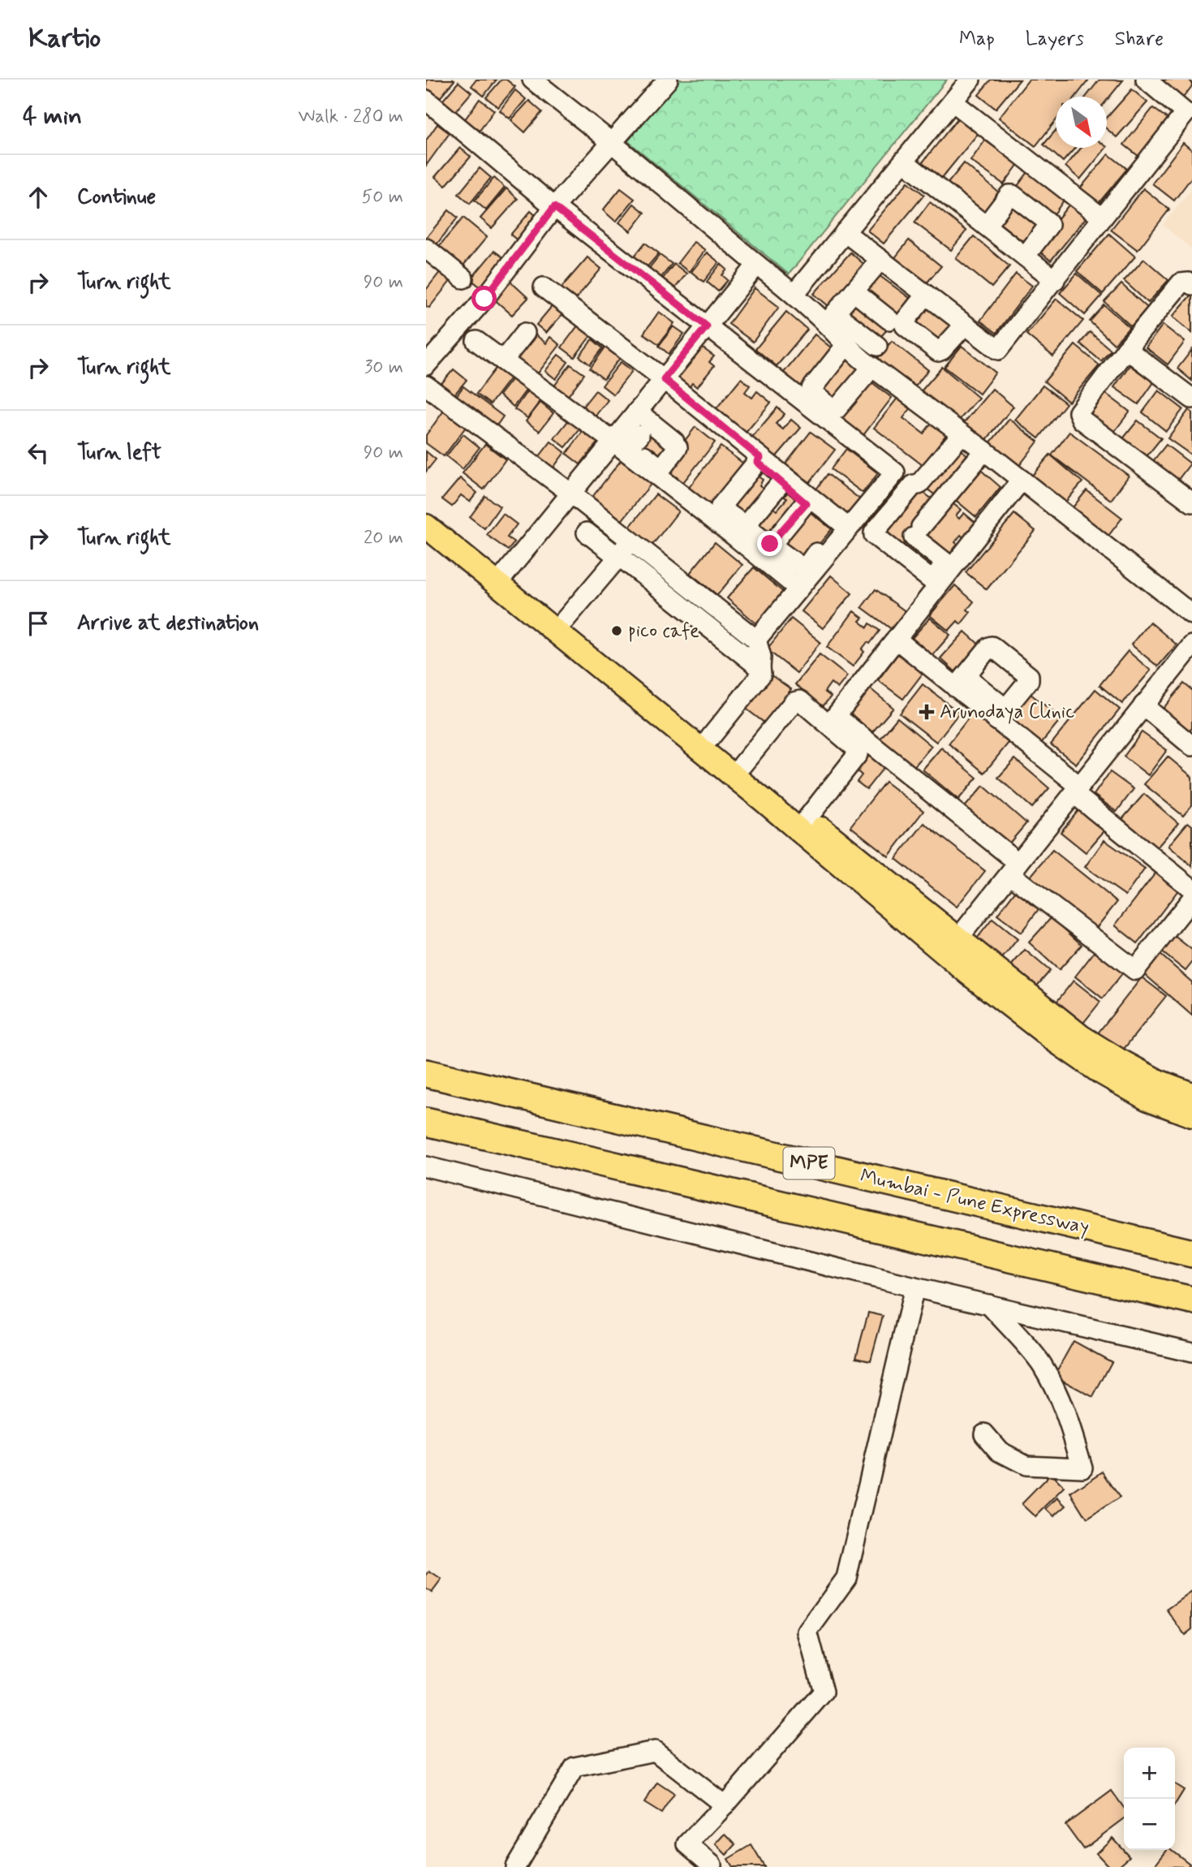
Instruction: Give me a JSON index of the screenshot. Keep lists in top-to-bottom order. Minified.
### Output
{"streets":{"highway":["MPE","Mumbai - Pune Expressway"]},"places":{"other":["pico cafe"],"health":["Arunodaya Clinic"]},"north":"bottom right","page":{"header":"Kartio","nav":["Map","Layers","Share"],"heading":["4 min","Walk · 280 m"],"list":[["Continue","50 m"],["Turn right","90 m"],["Turn right","30 m"],["Turn left","90 m"],["Turn right","20 m"],"Arrive at destination"],"map_buttons":["+","−"]}}
